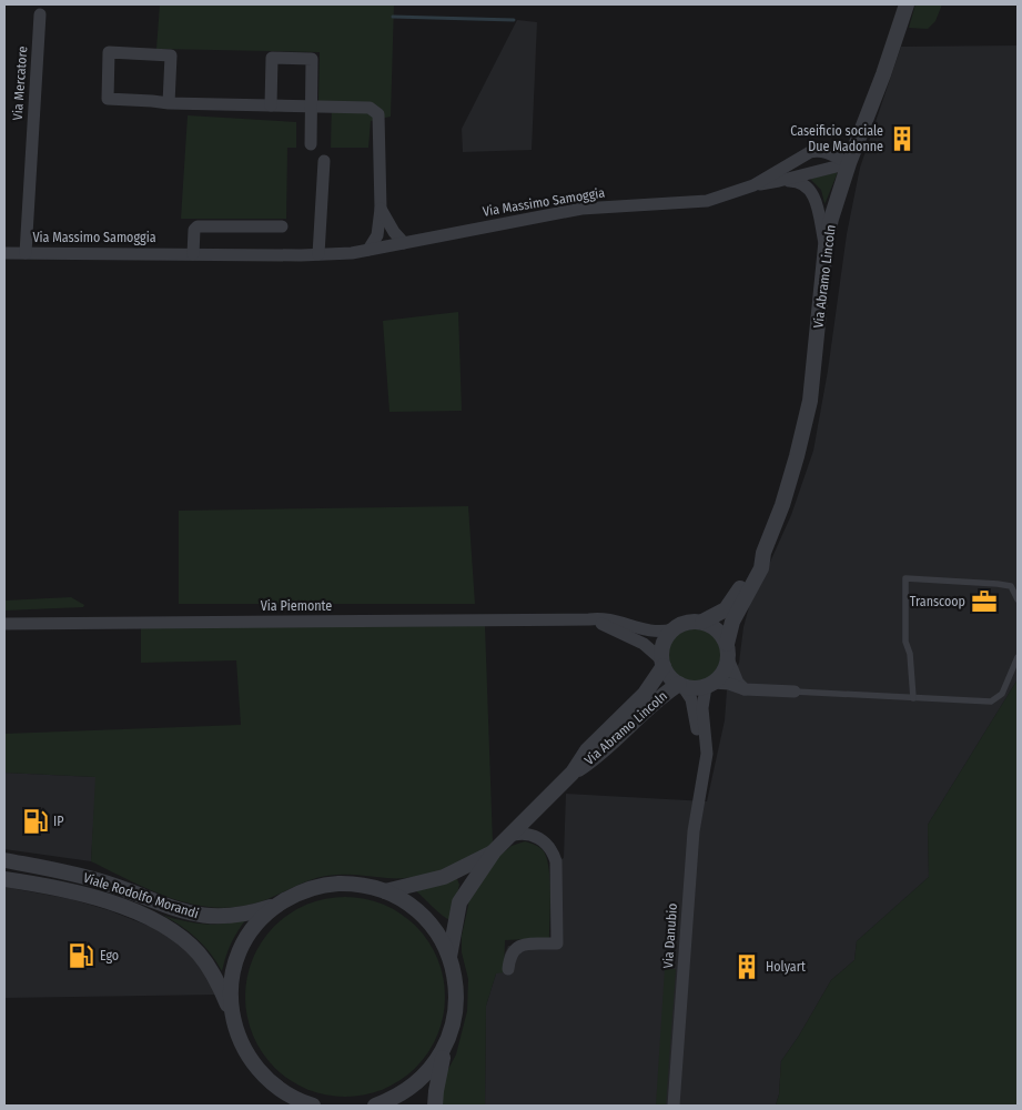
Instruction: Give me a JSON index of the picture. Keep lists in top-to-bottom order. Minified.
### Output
{"streets":{"street":["Via Mercatore","Via Massimo Samoggia","Via Abramo Lincoln","Via Piemonte","Viale Rodolfo Morandi","Via Danubio"]},"crossings":[["Via Mercatore","Via Massimo Samoggia"],["Via Massimo Samoggia","Via Abramo Lincoln"],["Via Abramo Lincoln","Via Piemonte"],["Via Abramo Lincoln","Viale Rodolfo Morandi"],["Via Abramo Lincoln","Via Danubio"],["Via Piemonte","Via Danubio"]],"places":{"building":["Caseificio sociale Due Madonne","Holyart"],"office":["Transcoop"],"fuel station":["IP","Ego"]}}
